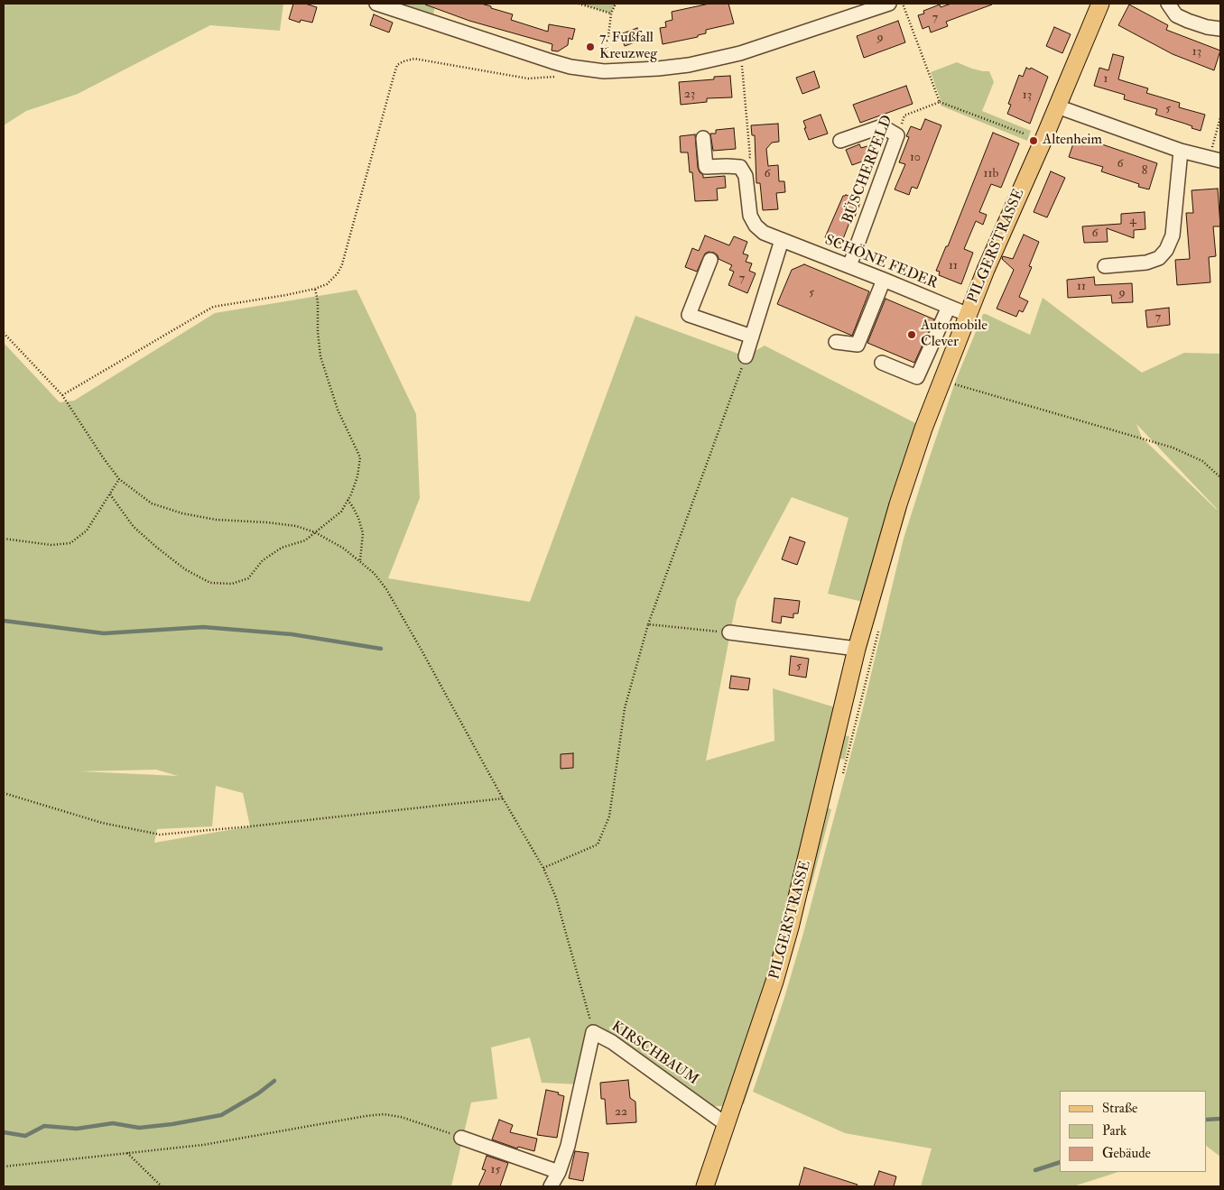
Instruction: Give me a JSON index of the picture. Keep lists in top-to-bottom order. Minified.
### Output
{"streets":{"main road":["PILGERSTRASSE"],"street":["BÜSCHERFELD","SCHÖNE FEDER","KIRSCHBAUM"]},"crossings":[["BÜSCHERFELD","SCHÖNE FEDER"],["PILGERSTRASSE","SCHÖNE FEDER"],["PILGERSTRASSE","KIRSCHBAUM"]],"places":["7. Fußfall Kreuzweg","Altenheim","Automobile Clever"],"house_numbers":["7","9","13","1","23","13","5","10","6","8","6","11b","4","6","11","7","11","5","9","7","5","22","15"],"legend":["Straße","Park","Gebäude"]}
